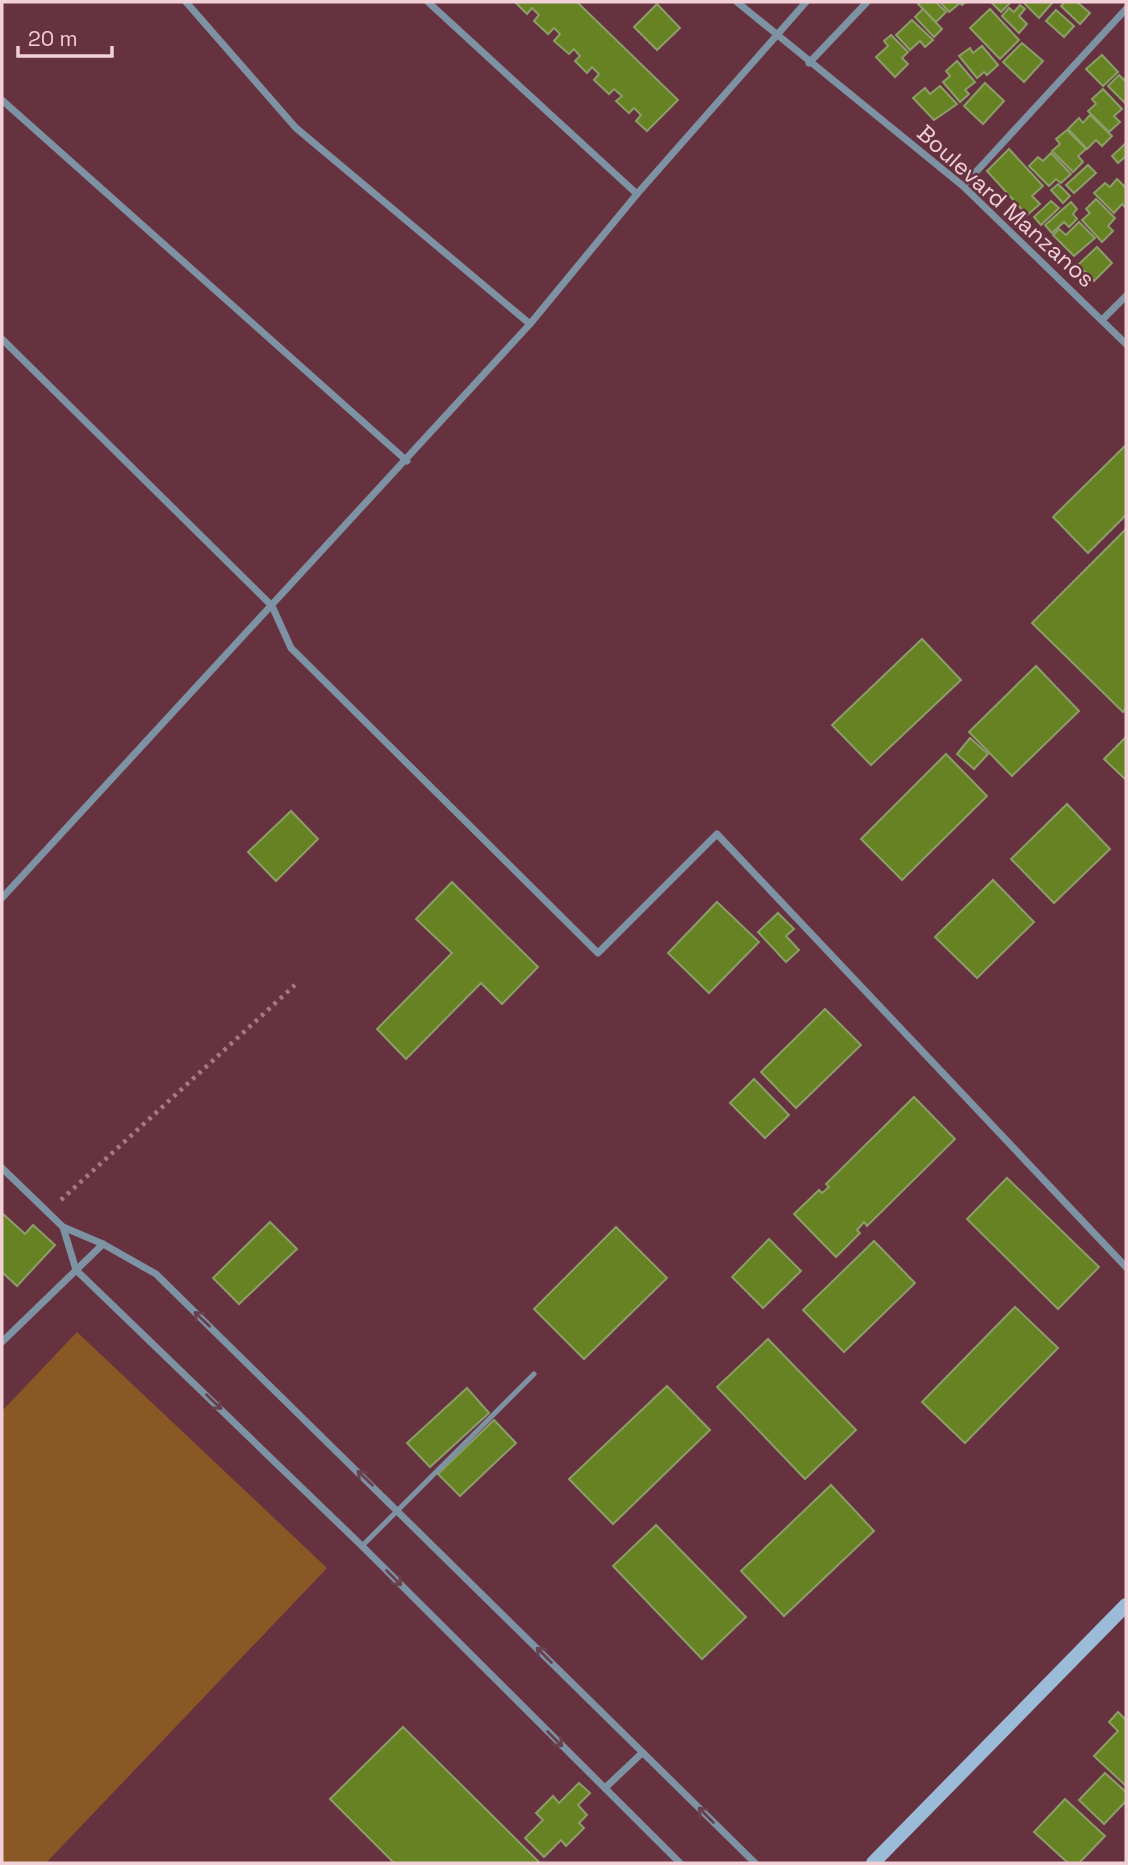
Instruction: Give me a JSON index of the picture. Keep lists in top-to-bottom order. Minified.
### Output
{"streets":{"street":["Boulevard Manzanos"]},"scale_bar":"20 m"}
